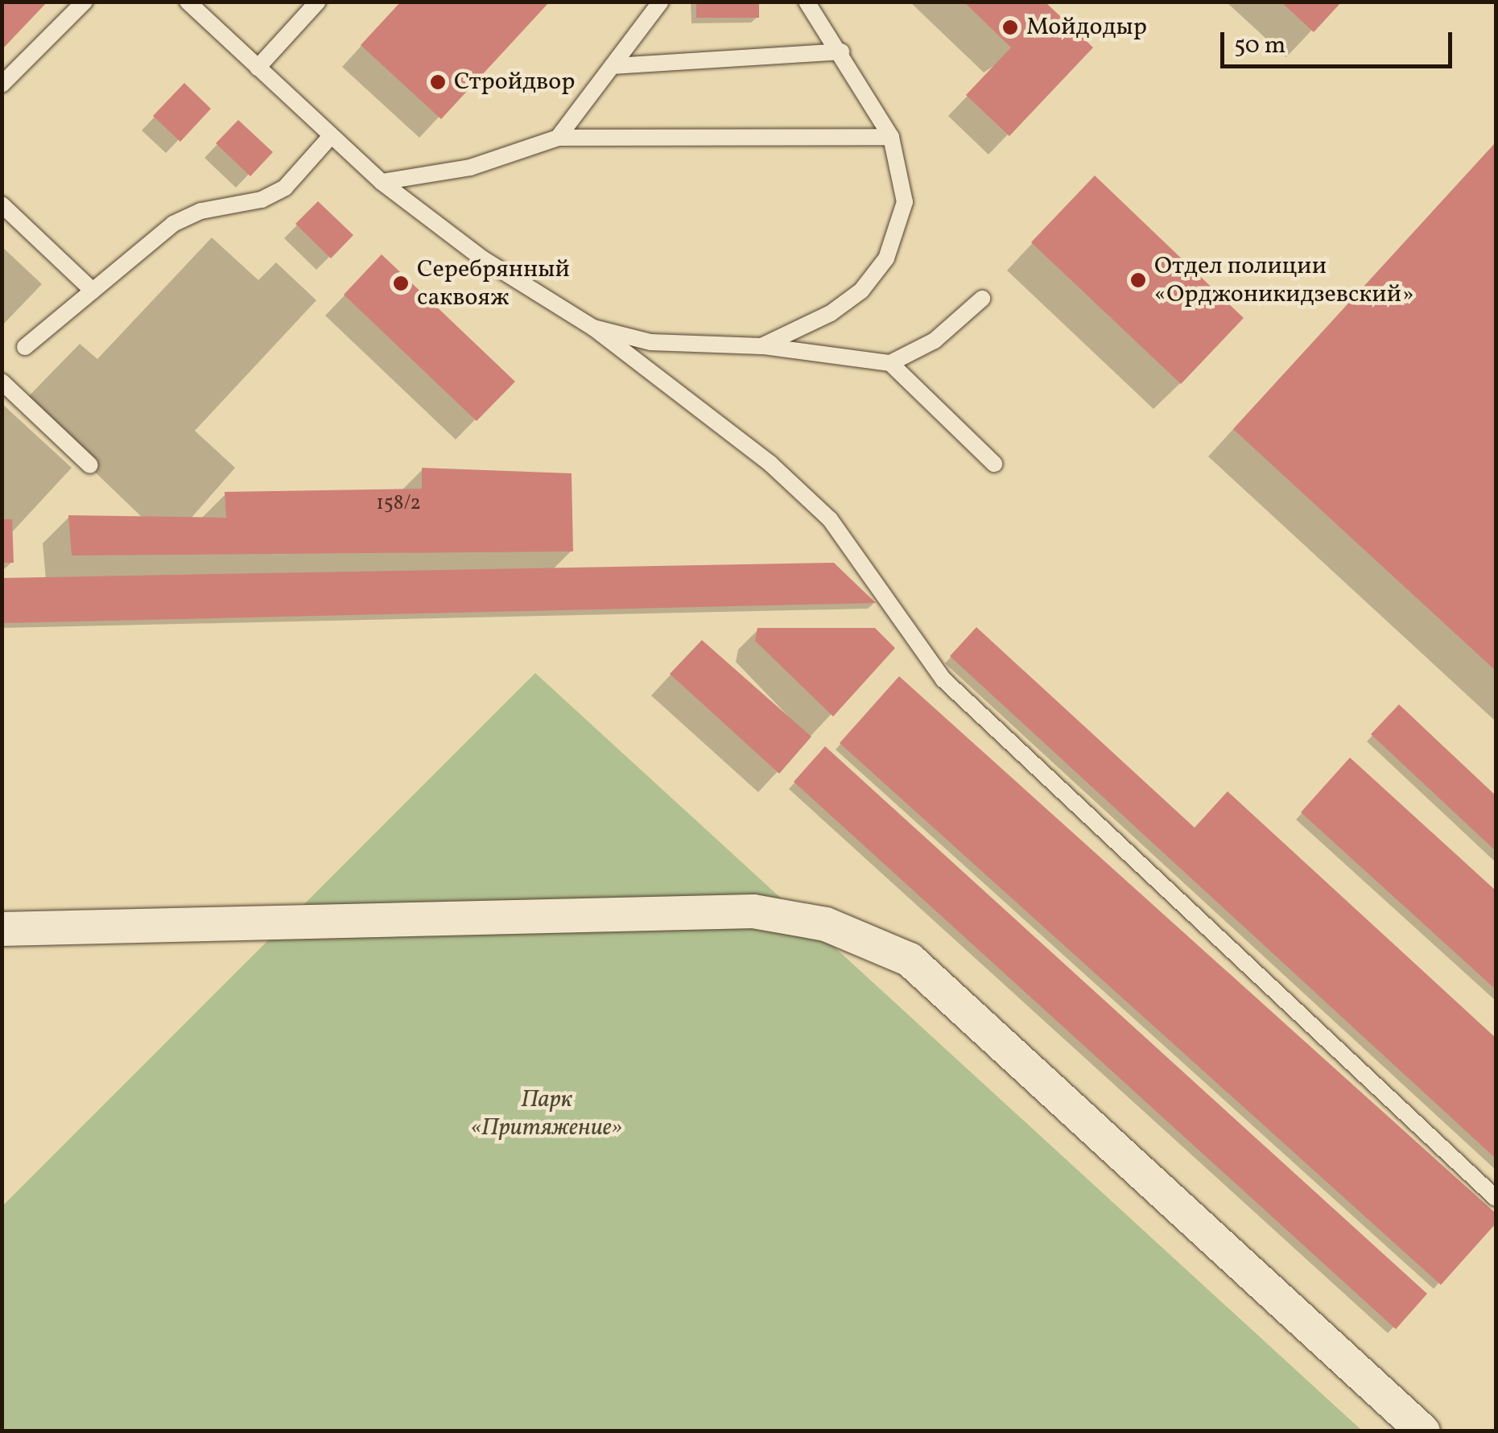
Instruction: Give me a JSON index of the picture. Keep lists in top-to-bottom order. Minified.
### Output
{"parks":["Парк «Притяжение»"],"places":["Мойдодыр","Стройдвор","Отдел полиции «Орджоникидзевский»","Серебрянный саквояж"],"house_numbers":["158/2"],"scale_bar":"50 m"}
